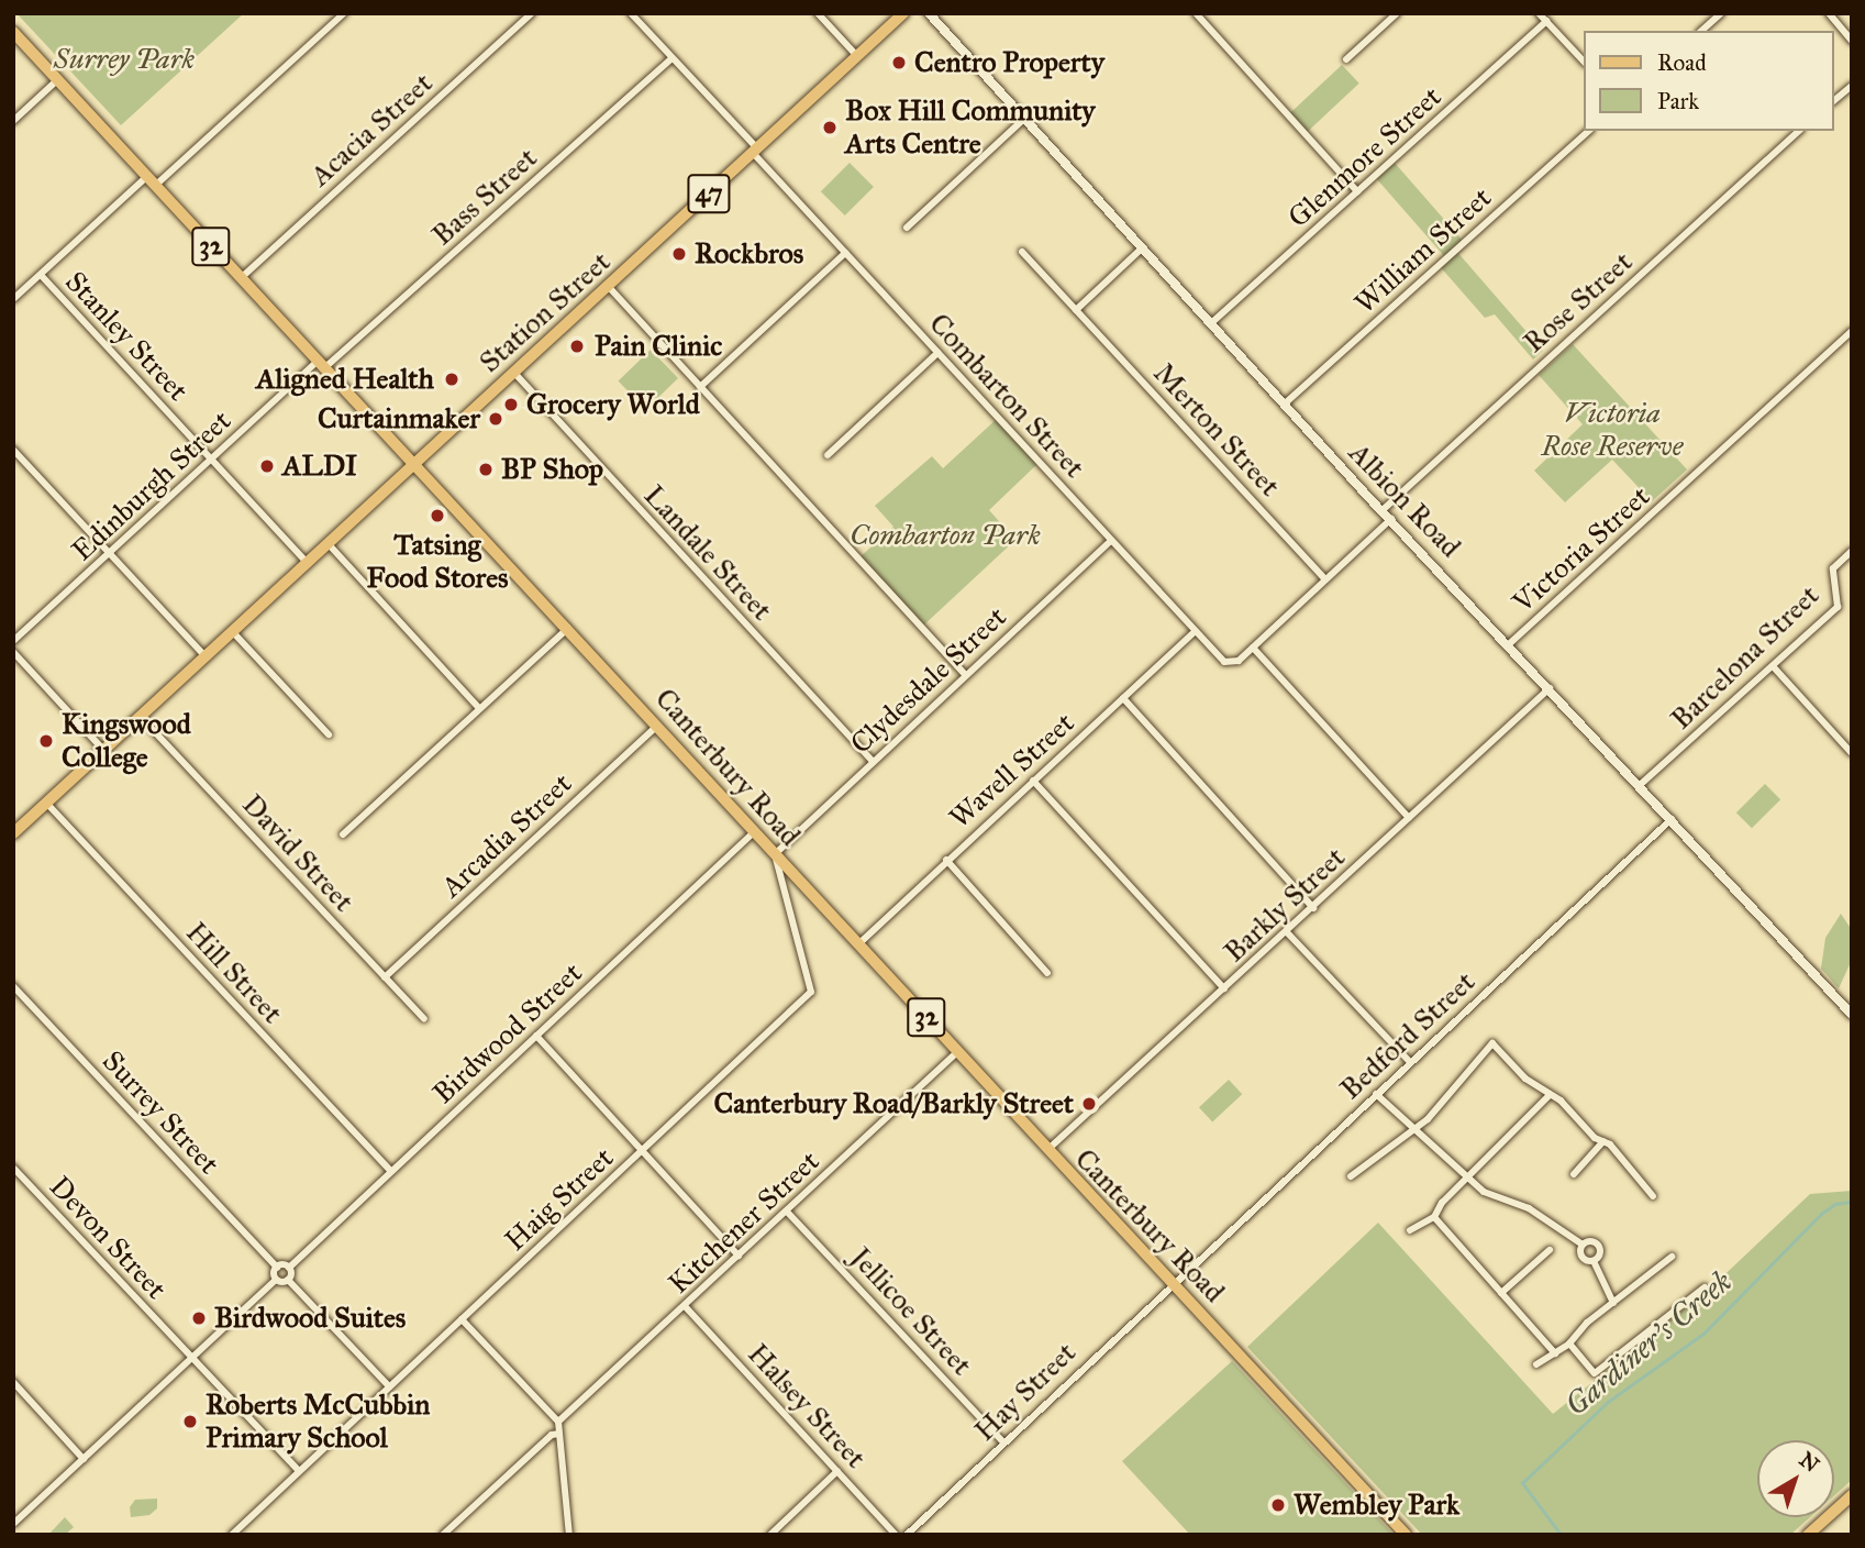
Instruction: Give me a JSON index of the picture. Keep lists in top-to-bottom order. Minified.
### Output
{"streets":{"main road":["47","32","Station Street","Canterbury Road"],"street":["Acacia Street","Glenmore Street","Bass Street","William Street","Rose Street","Stanley Street","Combarton Street","Merton Street","Edinburgh Street","Albion Road","Victoria Street","Landale Street","Barcelona Street","Clydesdale Street","Wavell Street","Arcadia Street","David Street","Barkly Street","Hill Street","Birdwood Street","Bedford Street","Surrey Street","Haig Street","Kitchener Street","Devon Street","Jellicoe Street","Hay Street","Halsey Street"]},"crossings":[["Acacia Street","Canterbury Road"],["Glenmore Street","Albion Road"],["Bass Street","Combarton Street"],["Bass Street","Edinburgh Street"],["Bass Street","Canterbury Road"],["William Street","Albion Road"],["Rose Street","Albion Road"],["Station Street","Stanley Street"],["Station Street","Combarton Street"],["Station Street","Landale Street"],["Station Street","Canterbury Road"],["Station Street","David Street"],["Station Street","Hill Street"],["Stanley Street","Edinburgh Street"],["Combarton Street","Clydesdale Street"],["Combarton Street","Wavell Street"],["Edinburgh Street","Canterbury Road"],["Albion Road","Victoria Street"],["Albion Road","Barcelona Street"],["Albion Road","Barkly Street"],["Albion Road","Bedford Street"],["Landale Street","Clydesdale Street"],["Clydesdale Street","Canterbury Road"],["Clydesdale Street","Haig Street"],["Canterbury Road","Wavell Street"],["Canterbury Road","Arcadia Street"],["Canterbury Road","Barkly Street"],["Canterbury Road","Birdwood Street"],["Canterbury Road","Bedford Street"],["Canterbury Road","Haig Street"],["Canterbury Road","Kitchener Street"],["Canterbury Road","Hay Street"],["Arcadia Street","David Street"],["Hill Street","Birdwood Street"],["Bedford Street","Hay Street"],["Haig Street","Devon Street"],["Kitchener Street","Jellicoe Street"],["Kitchener Street","Halsey Street"],["Jellicoe Street","Hay Street"]],"water":["Gardiner's Creek"],"parks":["Surrey Park","Victoria Rose Reserve","Combarton Park"],"places":["Centro Property","Box Hill Community Arts Centre","Rockbros","Pain Clinic","Aligned Health","Grocery World","Curtainmaker","ALDI","BP Shop","Tatsing Food Stores","Kingswood College","Canterbury Road/Barkly Street","Birdwood Suites","Roberts McCubbin Primary School","Wembley Park"],"legend":["Road","Park"],"north":"top right"}
